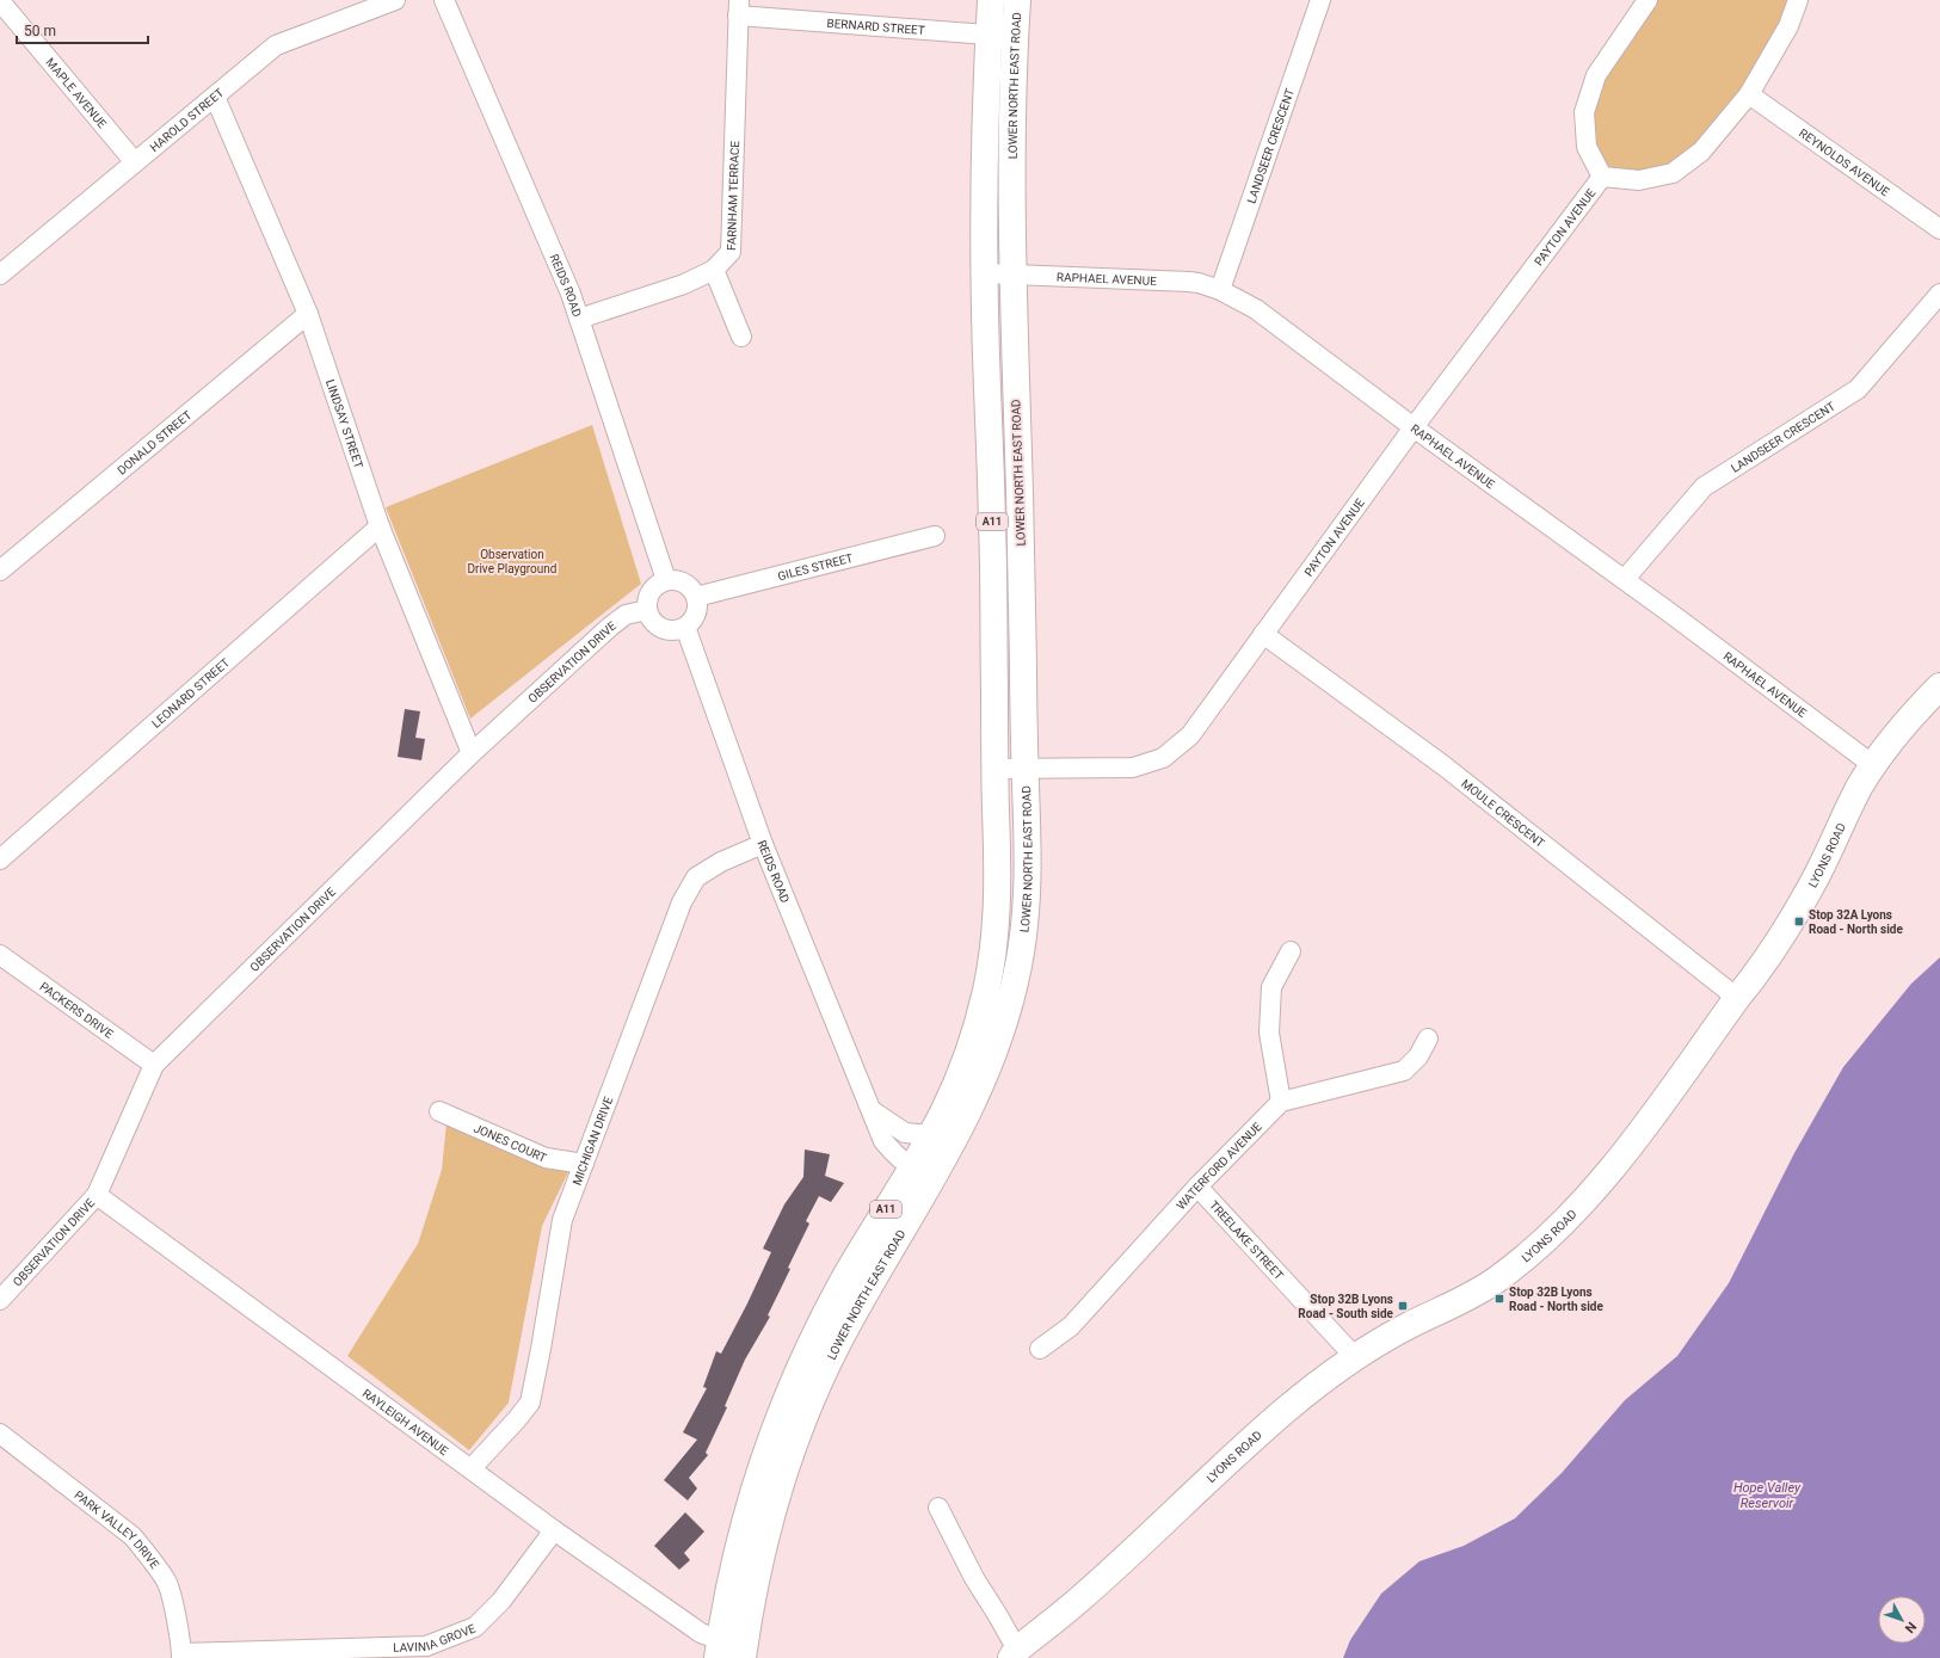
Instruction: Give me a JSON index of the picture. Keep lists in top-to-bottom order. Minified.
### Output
{"streets":{"main road":["LOWER NORTH EAST ROAD","A11","LYONS ROAD"],"street":["BERNARD STREET","MAPLE AVENUE","HAROLD STREET","LANDSEER CRESCENT","REYNOLDS AVENUE","FARNHAM TERRACE","PAYTON AVENUE","RAPHAEL AVENUE","REIDS ROAD","LINDSAY STREET","DONALD STREET","GILES STREET","OBSERVATION DRIVE","LEONARD STREET","MOULE CRESCENT","PACKERS DRIVE","JONES COURT","MICHIGAN DRIVE","WATERFORD AVENUE","TREELAKE STREET","RAYLEIGH AVENUE","PARK VALLEY DRIVE","LAVINIA GROVE"]},"crossings":[["BERNARD STREET","LOWER NORTH EAST ROAD"],["BERNARD STREET","FARNHAM TERRACE"],["LOWER NORTH EAST ROAD","PAYTON AVENUE"],["LOWER NORTH EAST ROAD","RAPHAEL AVENUE"],["LOWER NORTH EAST ROAD","REIDS ROAD"],["LOWER NORTH EAST ROAD","RAYLEIGH AVENUE"],["MAPLE AVENUE","HAROLD STREET"],["HAROLD STREET","LINDSAY STREET"],["LANDSEER CRESCENT","RAPHAEL AVENUE"],["REYNOLDS AVENUE","PAYTON AVENUE"],["FARNHAM TERRACE","REIDS ROAD"],["PAYTON AVENUE","RAPHAEL AVENUE"],["PAYTON AVENUE","MOULE CRESCENT"],["RAPHAEL AVENUE","LYONS ROAD"],["REIDS ROAD","GILES STREET"],["REIDS ROAD","OBSERVATION DRIVE"],["REIDS ROAD","MICHIGAN DRIVE"],["LINDSAY STREET","DONALD STREET"],["LINDSAY STREET","OBSERVATION DRIVE"],["LINDSAY STREET","LEONARD STREET"],["GILES STREET","OBSERVATION DRIVE"],["OBSERVATION DRIVE","PACKERS DRIVE"],["OBSERVATION DRIVE","RAYLEIGH AVENUE"],["MOULE CRESCENT","LYONS ROAD"],["LYONS ROAD","TREELAKE STREET"],["JONES COURT","MICHIGAN DRIVE"],["MICHIGAN DRIVE","RAYLEIGH AVENUE"],["WATERFORD AVENUE","TREELAKE STREET"],["RAYLEIGH AVENUE","LAVINIA GROVE"],["PARK VALLEY DRIVE","LAVINIA GROVE"]],"water":["Hope Valley Reservoir"],"parks":["Observation Drive Playground"],"places":{"transit":["Stop 32A Lyons Road - North side","Stop 32B Lyons Road - North side","Stop 32B Lyons Road - South side"]},"scale_bar":"50 m","north":"bottom right"}
